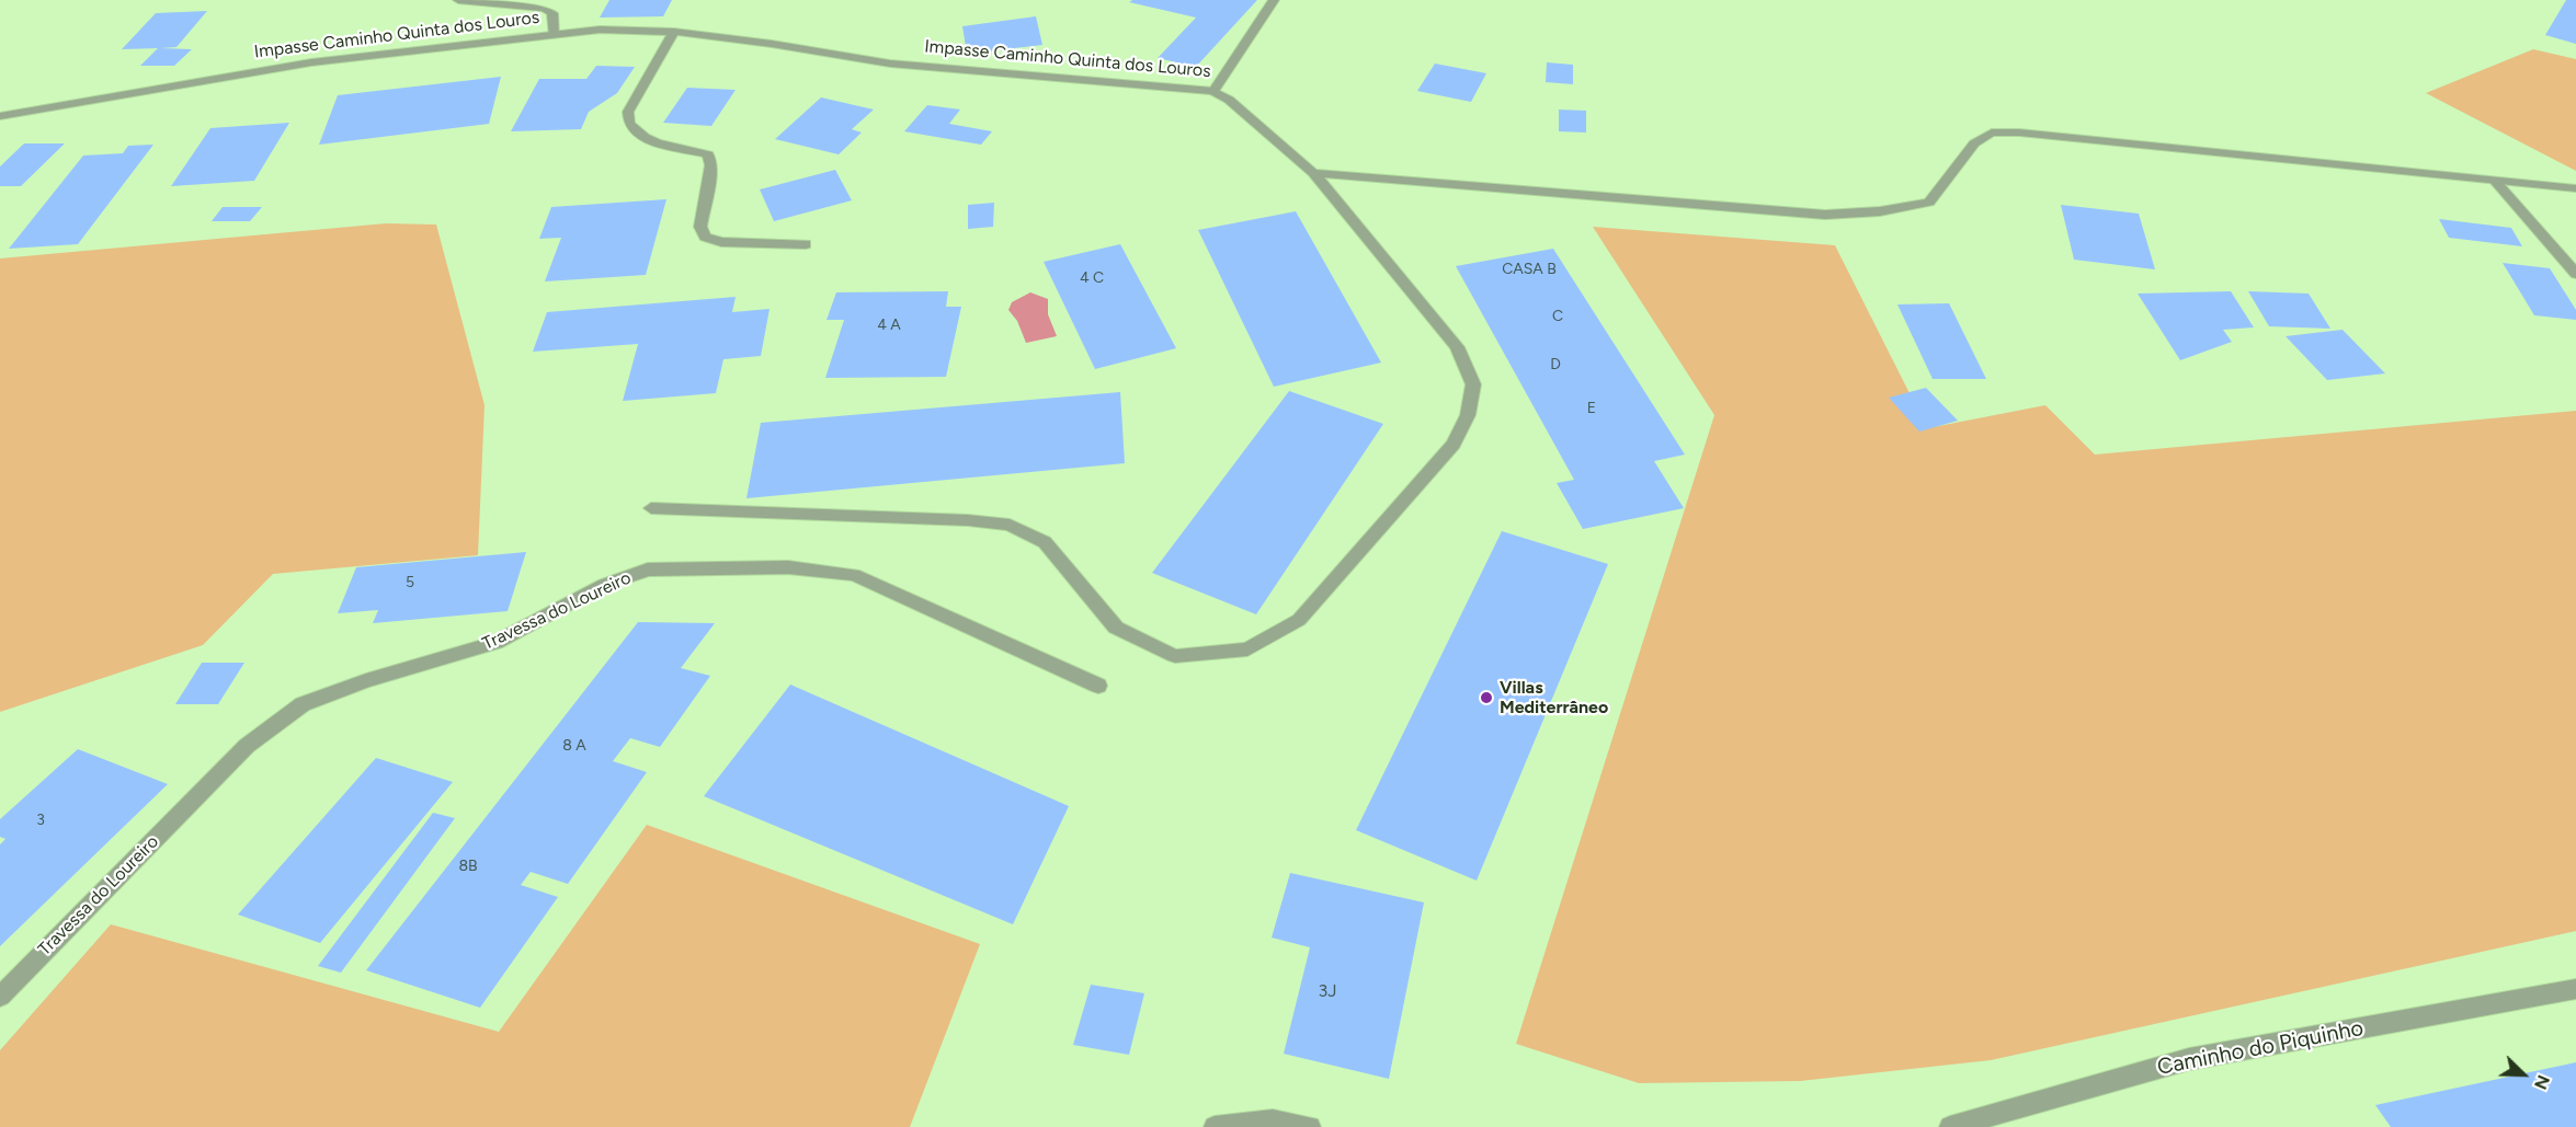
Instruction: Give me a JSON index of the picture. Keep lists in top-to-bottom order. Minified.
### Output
{"streets":{"street":["Impasse Caminho Quinta dos Louros","Travessa do Loureiro","Caminho do Piquinho"]},"places":["Villas Mediterrâneo"],"house_numbers":["CASA B","4 C","C","4 A","D","E","5","8 A","3","8B","3J"],"north":"bottom right"}
